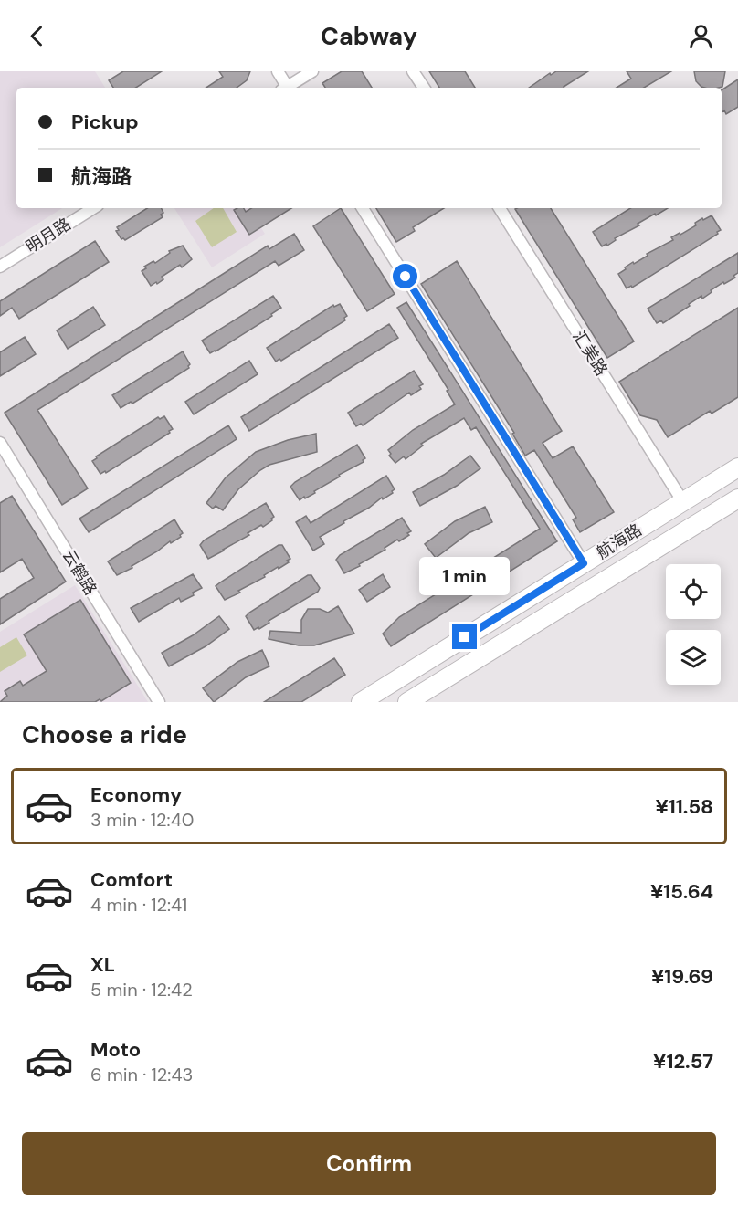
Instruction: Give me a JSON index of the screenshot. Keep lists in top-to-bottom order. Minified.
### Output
{"streets":{"main road":["航海路"],"street":["明月路","汇美路","云鹤路"]},"crossings":[["汇美路","航海路"]],"page":{"header":"Cabway","banner":["Pickup","航海路"],"bubble":"1 min","heading":"Choose a ride","list":[{"name":"Economy","note":"3 min · 12:40","value":"¥11.58"},{"name":"Comfort","note":"4 min · 12:41","value":"¥15.64"},{"name":"XL","note":"5 min · 12:42","value":"¥19.69"},{"name":"Moto","note":"6 min · 12:43","value":"¥12.57"}],"buttons":"Confirm"}}
